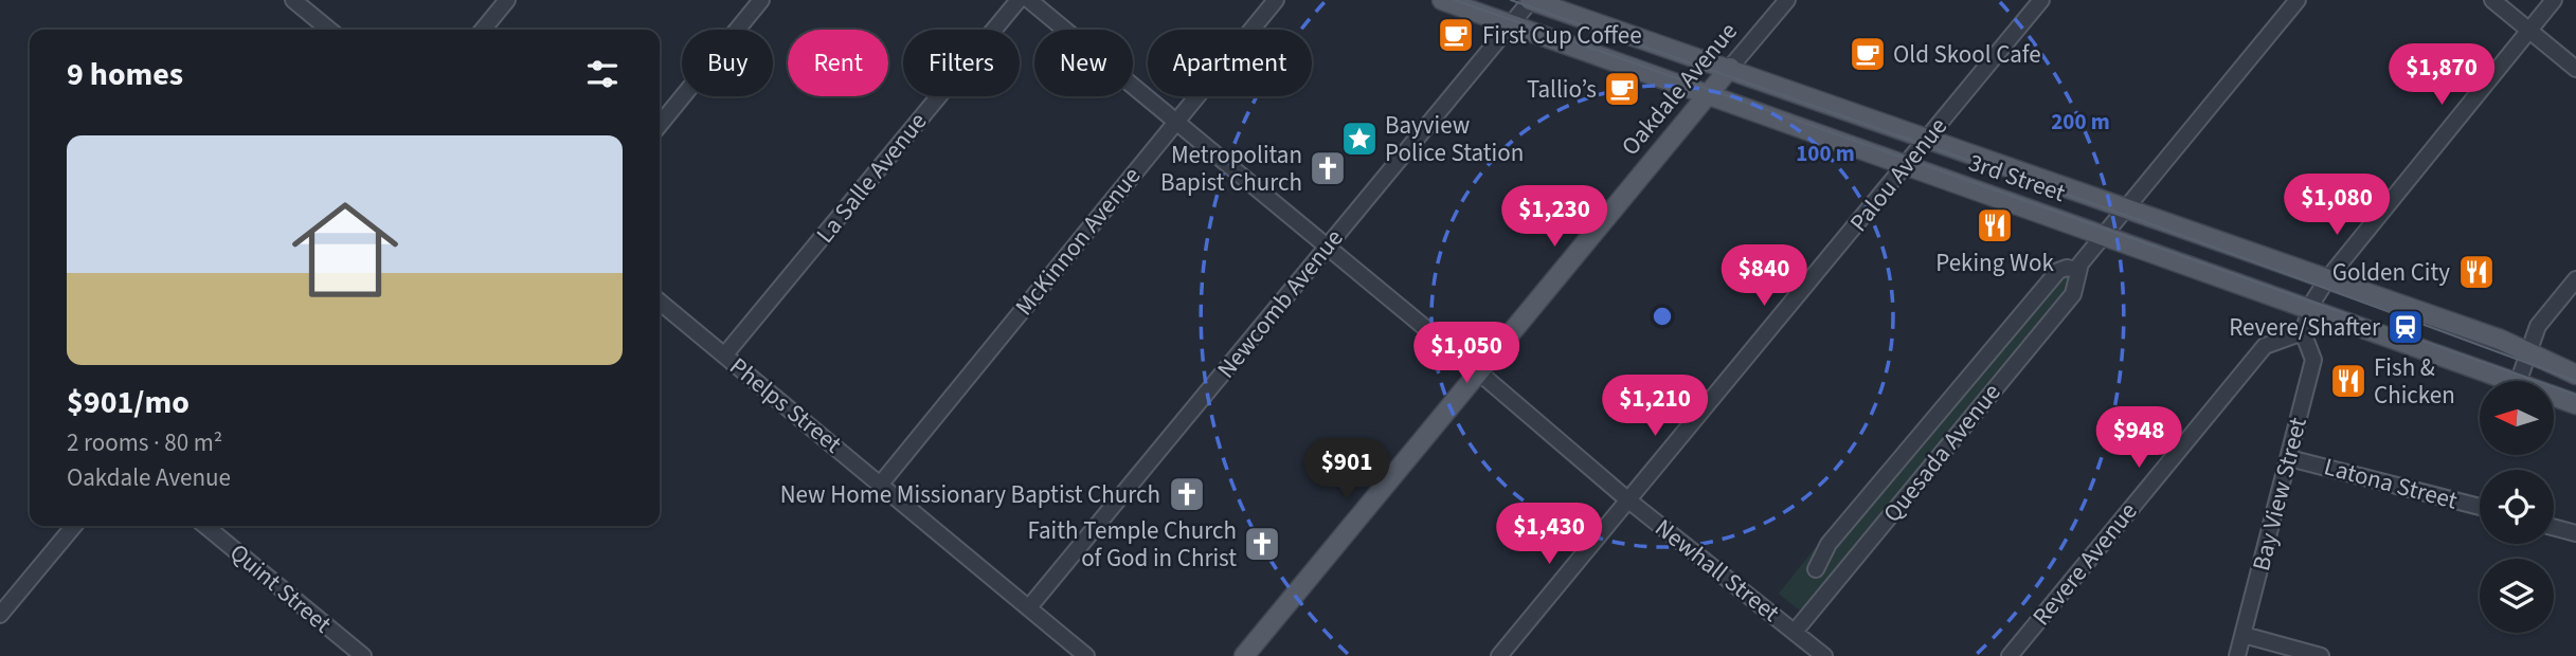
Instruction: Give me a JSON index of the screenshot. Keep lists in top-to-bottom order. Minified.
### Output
{"streets":{"main road":["Oakdale Avenue","3rd Street"],"street":["Palou Avenue","La Salle Avenue","McKinnon Avenue","Newcomb Avenue","Phelps Street","Quesada Avenue","Latona Street","Bay View Street","Revere Avenue","Newhall Street","Quint Street"]},"crossings":[["Oakdale Avenue","3rd Street"],["Oakdale Avenue","Newhall Street"],["Palou Avenue","3rd Street"],["Palou Avenue","Newhall Street"],["La Salle Avenue","Phelps Street"],["3rd Street","Newcomb Avenue"],["3rd Street","Quesada Avenue"],["McKinnon Avenue","Phelps Street"],["McKinnon Avenue","Newhall Street"],["Newcomb Avenue","Phelps Street"],["Newcomb Avenue","Newhall Street"],["Quesada Avenue","Newhall Street"],["Latona Street","Bay View Street"],["Bay View Street","Revere Avenue"]],"places":{"cafe":["First Cup Coffee","Old Skool Cafe","Tallio’s"],"place":["Bayview Police Station"],"church":["Metropolitan Bapist Church","New Home Missionary Baptist Church","Faith Temple Church of God in Christ"],"restaurant":["Peking Wok","Golden City","Fish & Chicken"],"station":["Revere/Shafter"]},"north":"left","page":{"chip":["Buy","Rent","Filters","New","Apartment"],"heading":"9 homes","price":["$1,870","$1,080","$1,230","$840","$1,050","$1,210","$948","$901","$1,430"],"list":[{"name":"$901/mo","note":"2 rooms · 80 m² · Oakdale Avenue"}]},"rings":["200 m","100 m"]}
